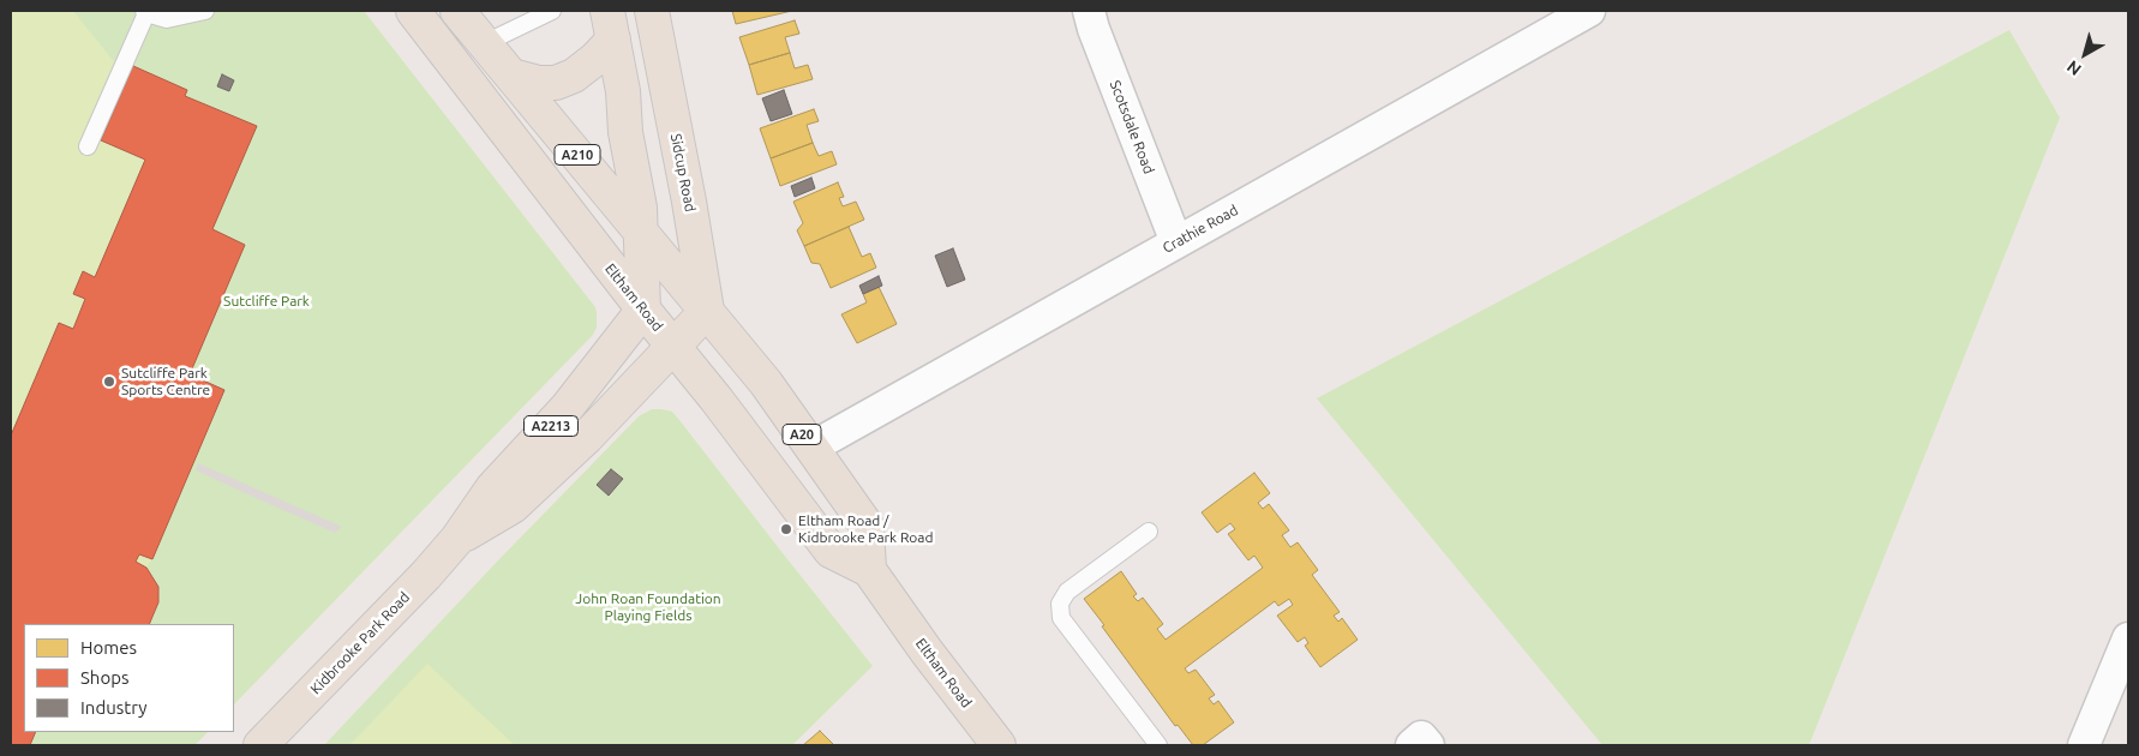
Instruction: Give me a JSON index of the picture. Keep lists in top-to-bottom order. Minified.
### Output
{"streets":{"highway":["A210","Sidcup Road","Eltham Road","A2213","A20","Kidbrooke Park Road"],"street":["Scotsdale Road","Crathie Road"]},"crossings":[["Scotsdale Road","Crathie Road"],["Sidcup Road","Eltham Road"],["Sidcup Road","Kidbrooke Park Road"],["Crathie Road","Eltham Road"],["Eltham Road","Kidbrooke Park Road"]],"parks":["Sutcliffe Park","John Roan Foundation Playing Fields"],"places":["Sutcliffe Park Sports Centre","Eltham Road / Kidbrooke Park Road"],"legend":["Homes","Shops","Industry"],"north":"bottom left"}
